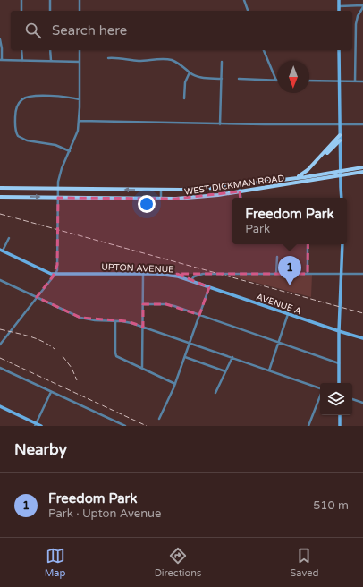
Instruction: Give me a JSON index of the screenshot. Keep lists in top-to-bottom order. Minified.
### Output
{"streets":{"main road":["WEST DICKMAN ROAD"],"street":["UPTON AVENUE","AVENUE A"]},"crossings":[["UPTON AVENUE","AVENUE A"]],"north":"bottom","page":{"search":"Search here","popup":["Freedom Park","Park"],"pins":"1","heading":"Nearby","list":[{"mark":"1","name":"Freedom Park","note":"Park · Upton Avenue","value":"510 m"}],"nav":["Map","Directions","Saved"]}}
